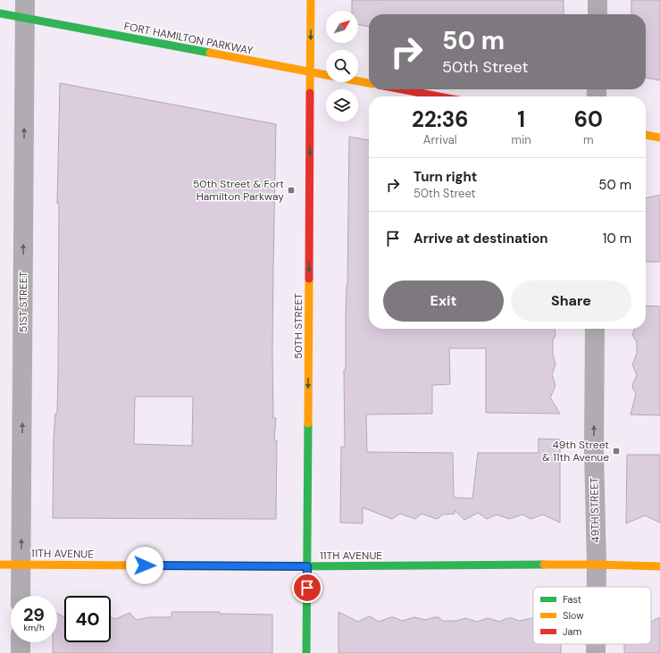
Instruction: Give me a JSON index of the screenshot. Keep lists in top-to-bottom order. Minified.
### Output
{"streets":{"street":["FORT HAMILTON PARKWAY","51ST STREET","50TH STREET","49TH STREET","11TH AVENUE"]},"crossings":[["FORT HAMILTON PARKWAY","51ST STREET"],["FORT HAMILTON PARKWAY","50TH STREET"],["51ST STREET","11TH AVENUE"],["50TH STREET","11TH AVENUE"],["49TH STREET","11TH AVENUE"]],"one_way":["51ST STREET","50TH STREET","49TH STREET"],"places":{"transit":["50th Street & Fort Hamilton Parkway","49th Street & 11th Avenue"]},"legend":["Fast","Slow","Jam"],"north":"top right","page":{"turn":["50 m","50th Street"],"eta":["22:36","Arrival","1","min","60","m"],"list":[{"name":"Turn right","note":"50th Street","value":"50 m"},{"name":"Arrive at destination","value":"10 m"}],"buttons":["Exit","Share"],"speed":"29 km/h","limit":"40"}}
